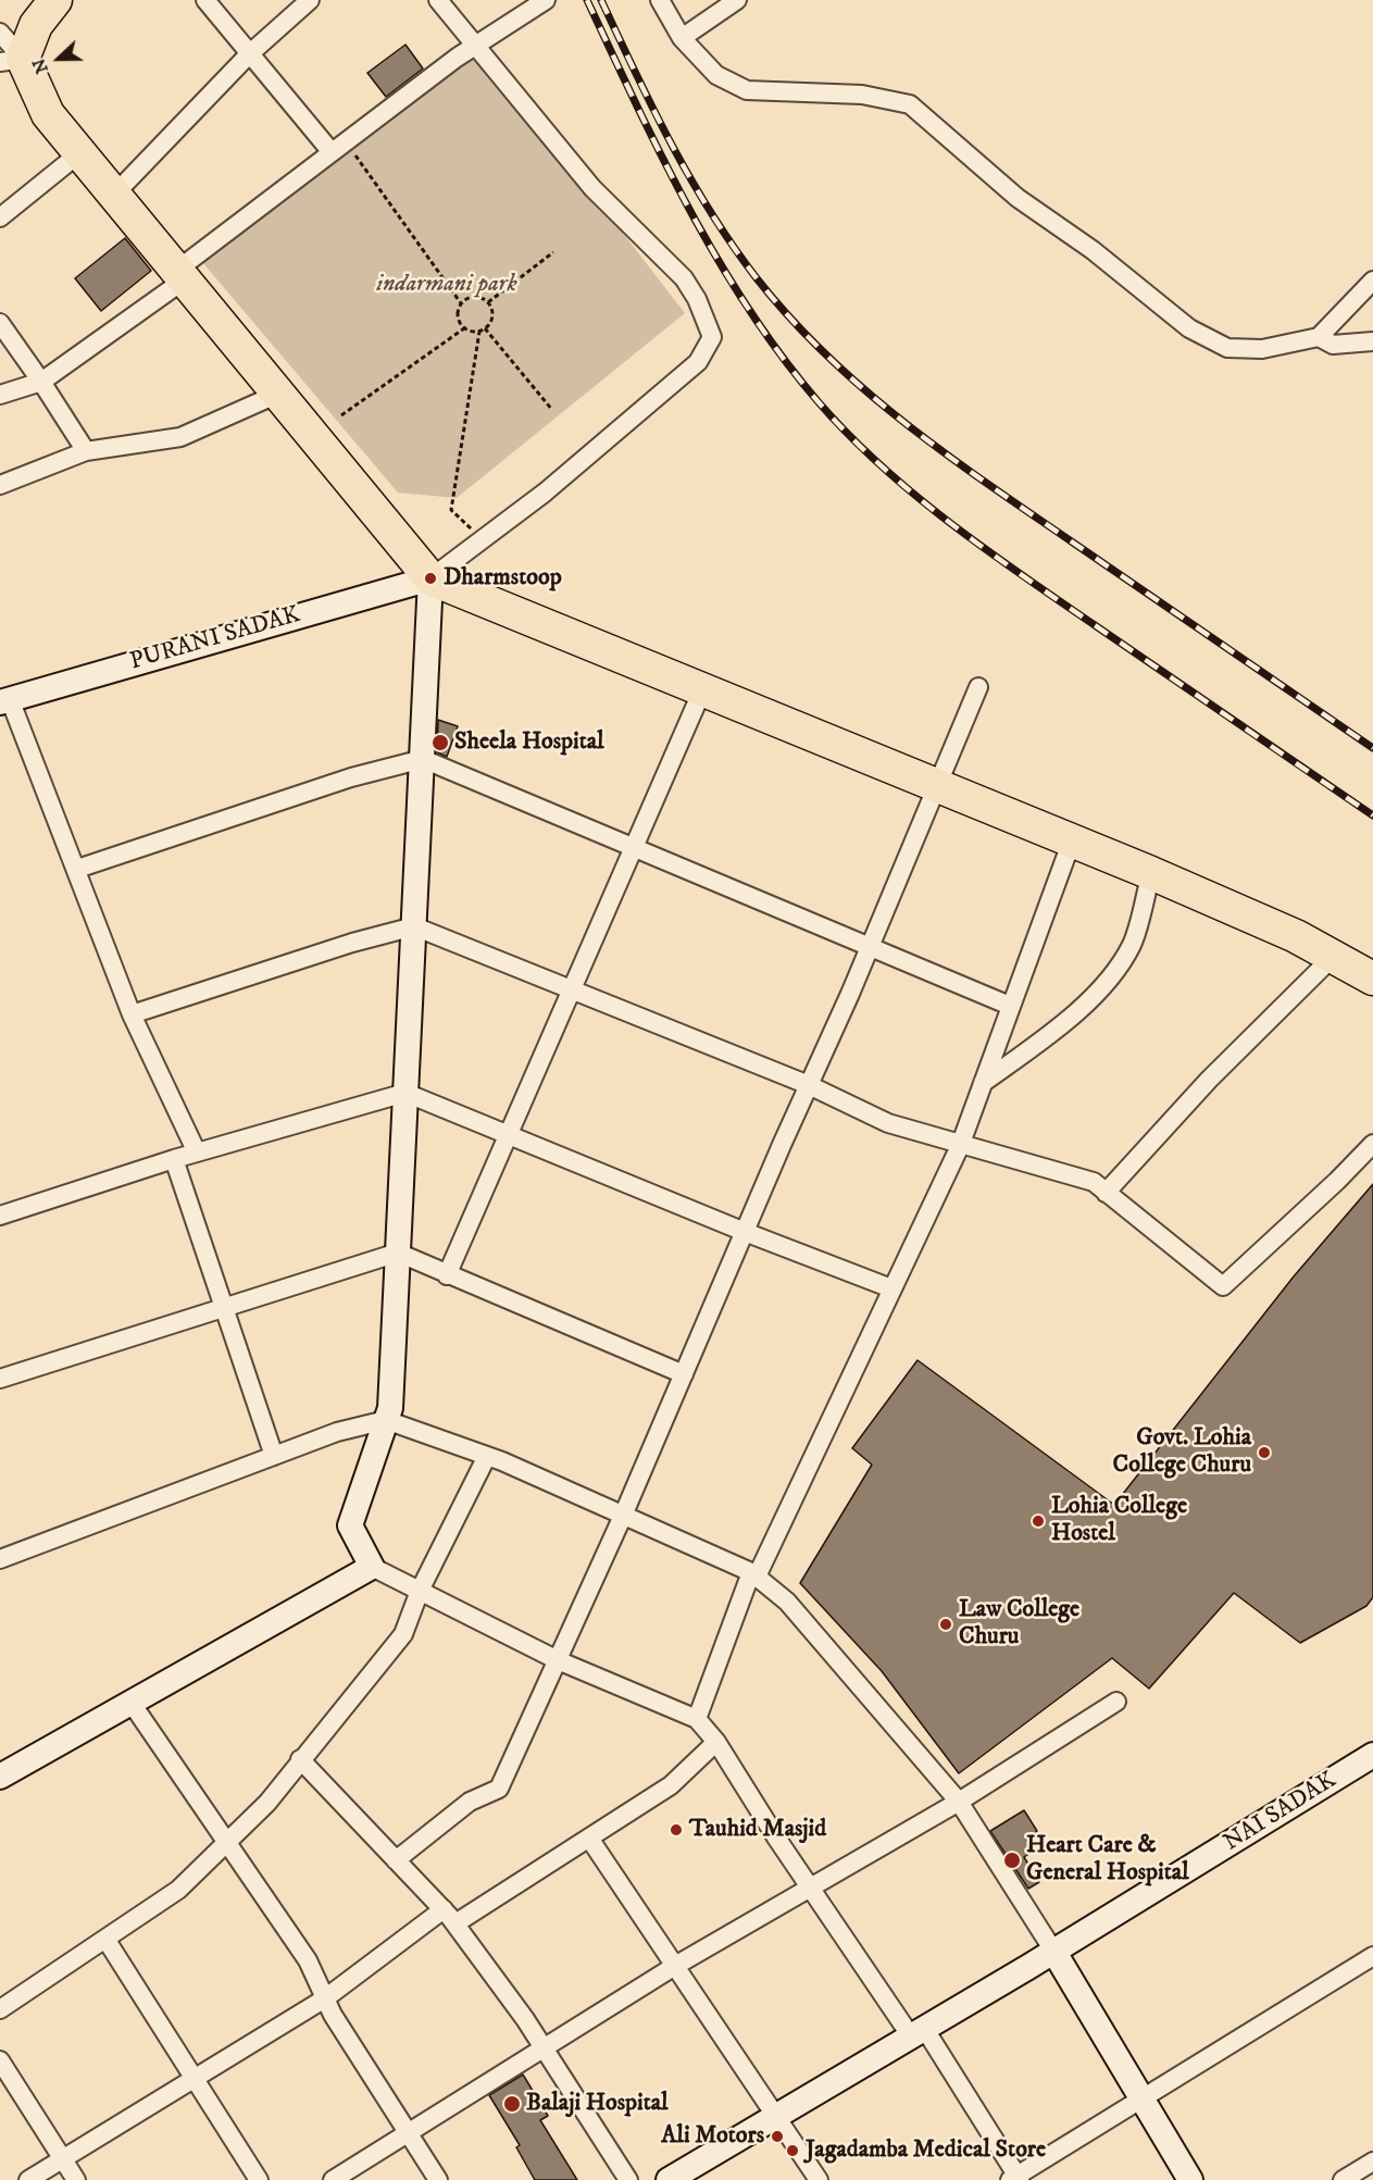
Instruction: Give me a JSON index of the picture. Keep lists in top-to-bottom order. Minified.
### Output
{"streets":{"main road":["PURANI SADAK","NAI SADAK"]},"parks":["indarmani park"],"places":["Dharmstoop","Sheela Hospital","Govt. Lohia College Churu","Lohia College Hostel","Law College Churu","Tauhid Masjid","Heart Care & General Hospital","Balaji Hospital","Ali Motors","Jagadamba Medical Store"],"north":"left"}
